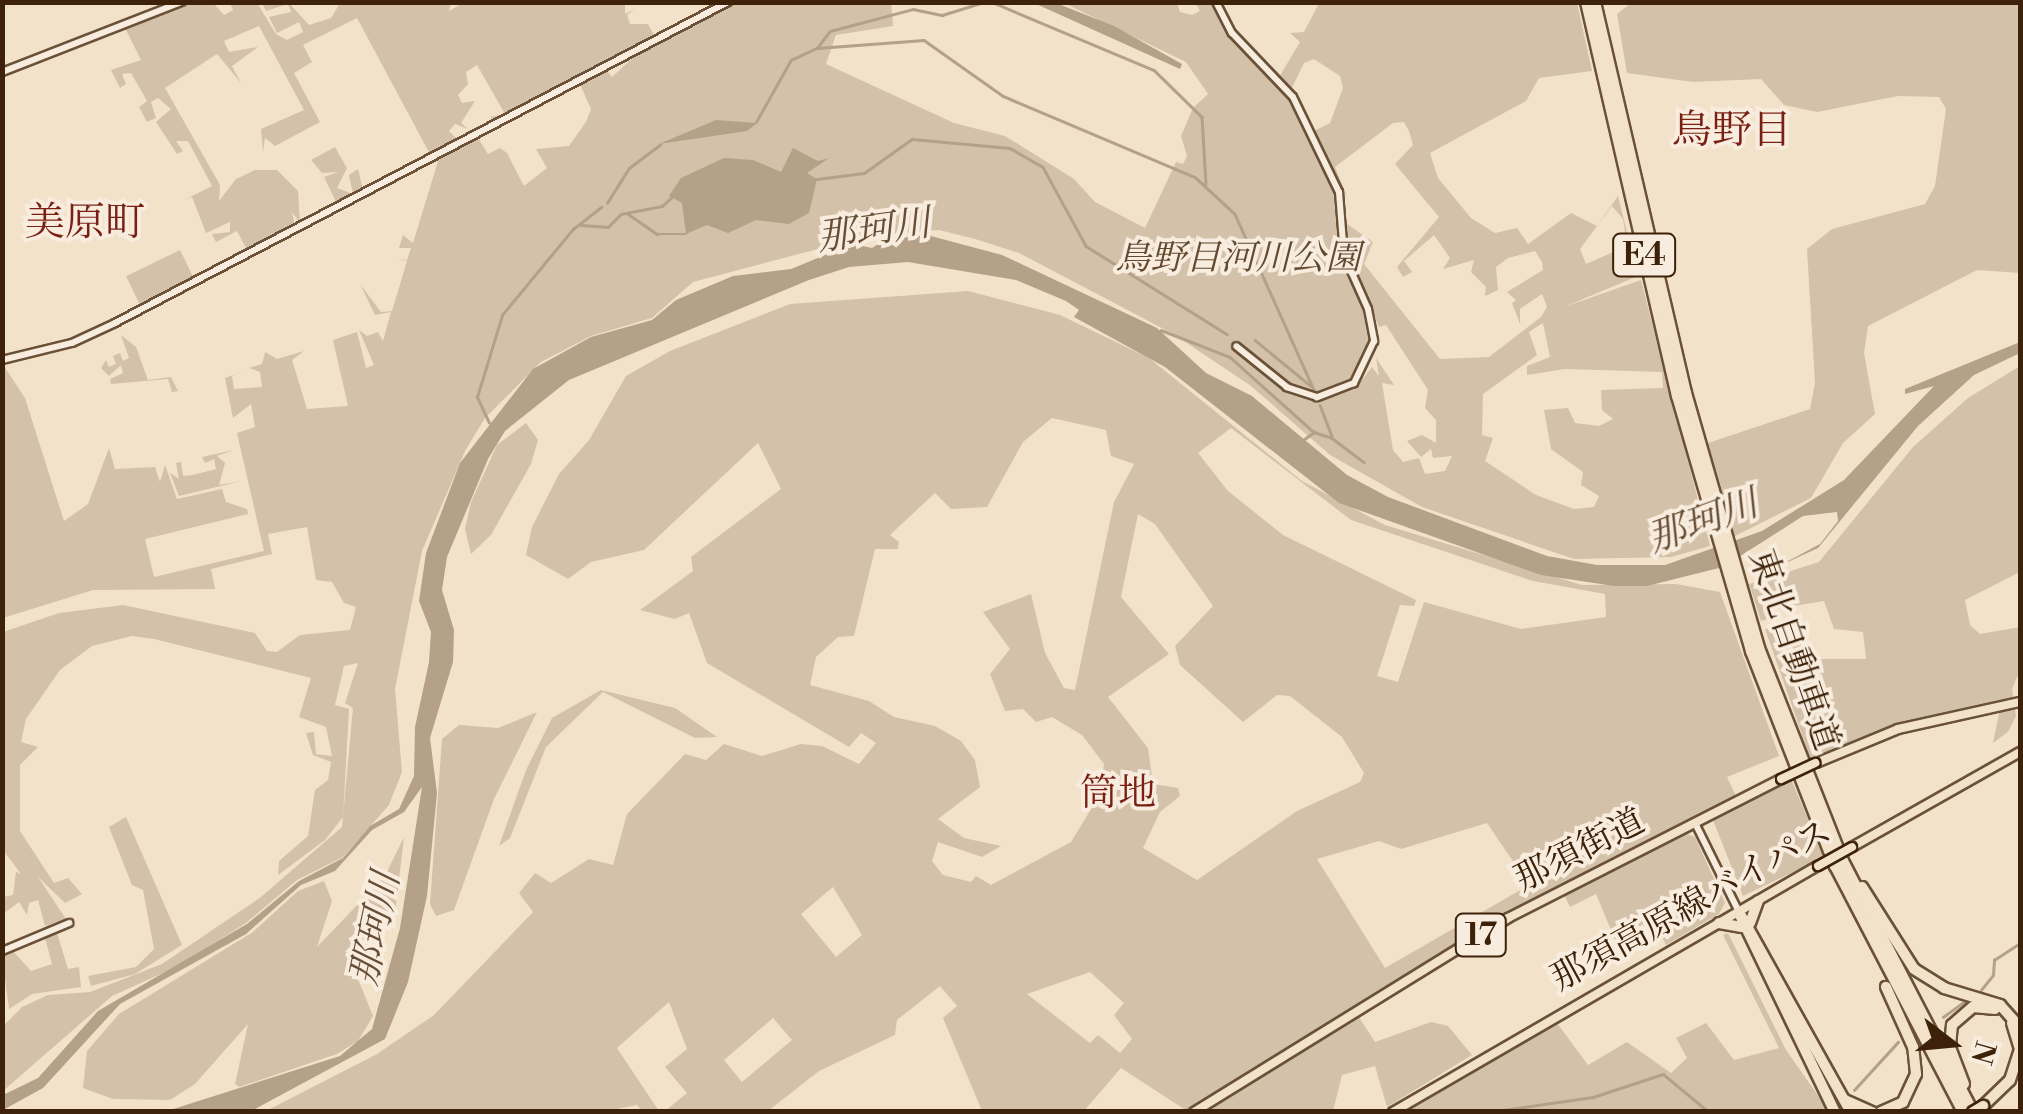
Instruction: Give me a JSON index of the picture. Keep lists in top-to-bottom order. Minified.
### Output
{"streets":{"highway":["E4","東北自動車道"],"main road":["那須街道","那須高原線バイパス","17"]},"districts":["鳥野目","美原町","筒地"],"water":["那珂川"],"parks":["鳥野目河川公園"],"north":"right"}
